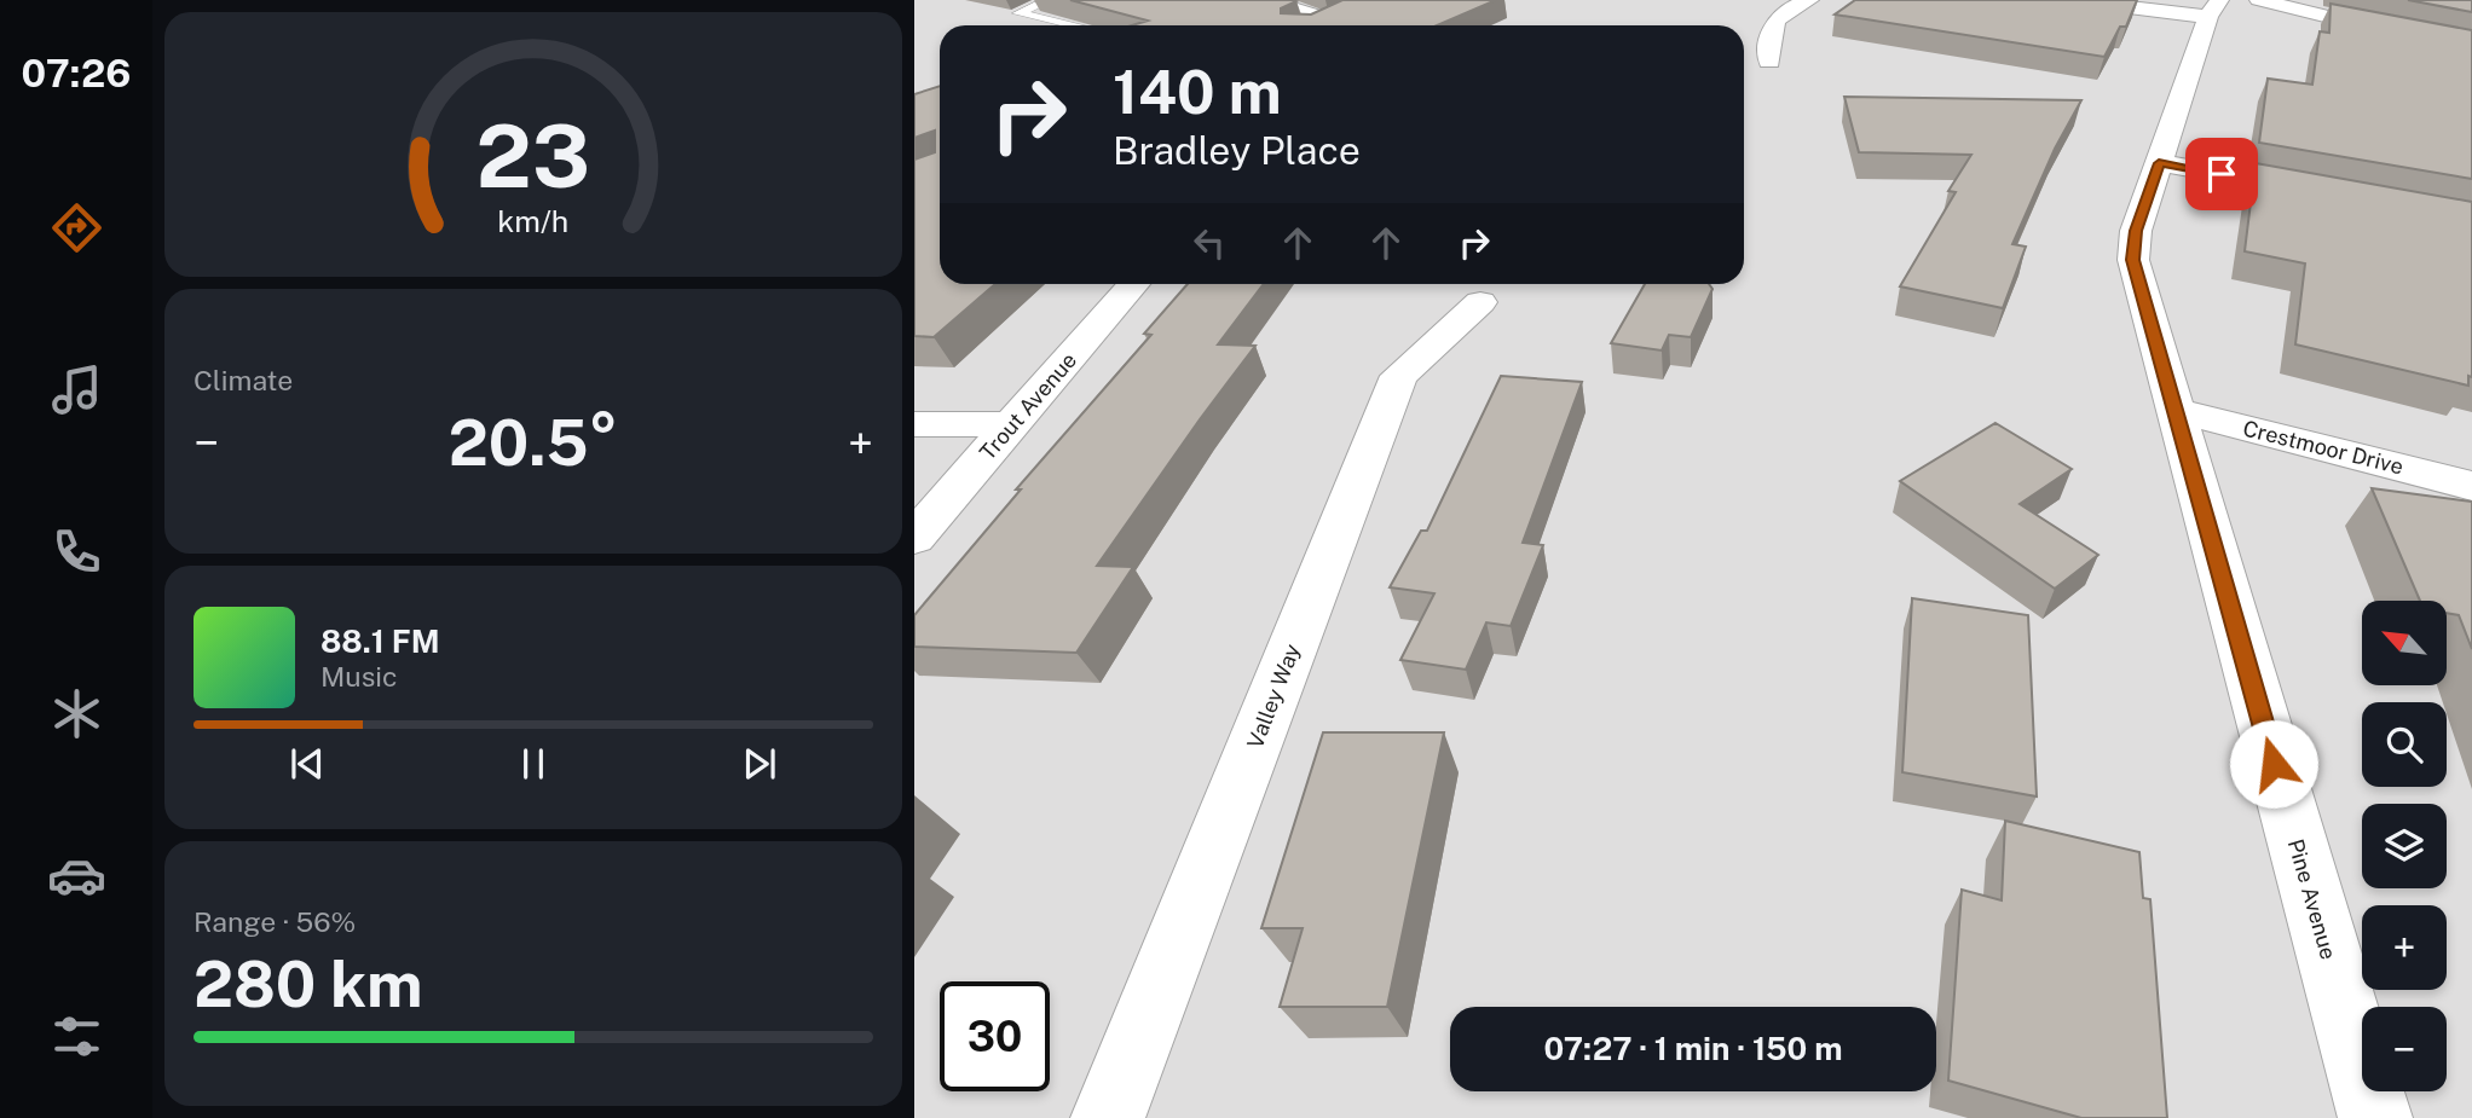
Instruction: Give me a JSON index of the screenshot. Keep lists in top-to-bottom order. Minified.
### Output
{"streets":{"street":["Trout Avenue","Crestmoor Drive","Valley Way","Pine Avenue"]},"crossings":[["Crestmoor Drive","Pine Avenue"]],"north":"top left","page":{"tabs":"07:26","turn":["140 m","Bradley Place"],"tile":["Climate",["Range · 56%","280 km"]],"heat":["−","20.5°","+"],"map_buttons":["+","−"],"song":["88.1 FM","Music"],"limit":"30","trip":"07:27 · 1 min · 150 m","gauge":["23","km/h"]}}
